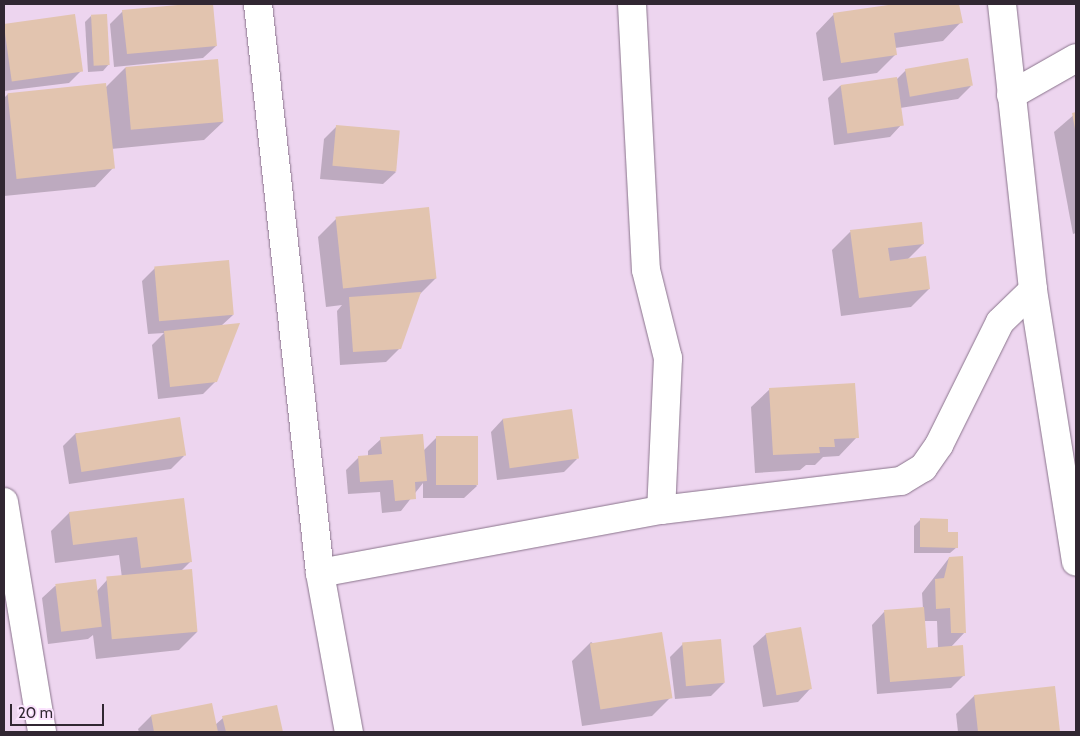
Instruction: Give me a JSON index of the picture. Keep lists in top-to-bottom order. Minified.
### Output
{"scale_bar":"20 m"}
